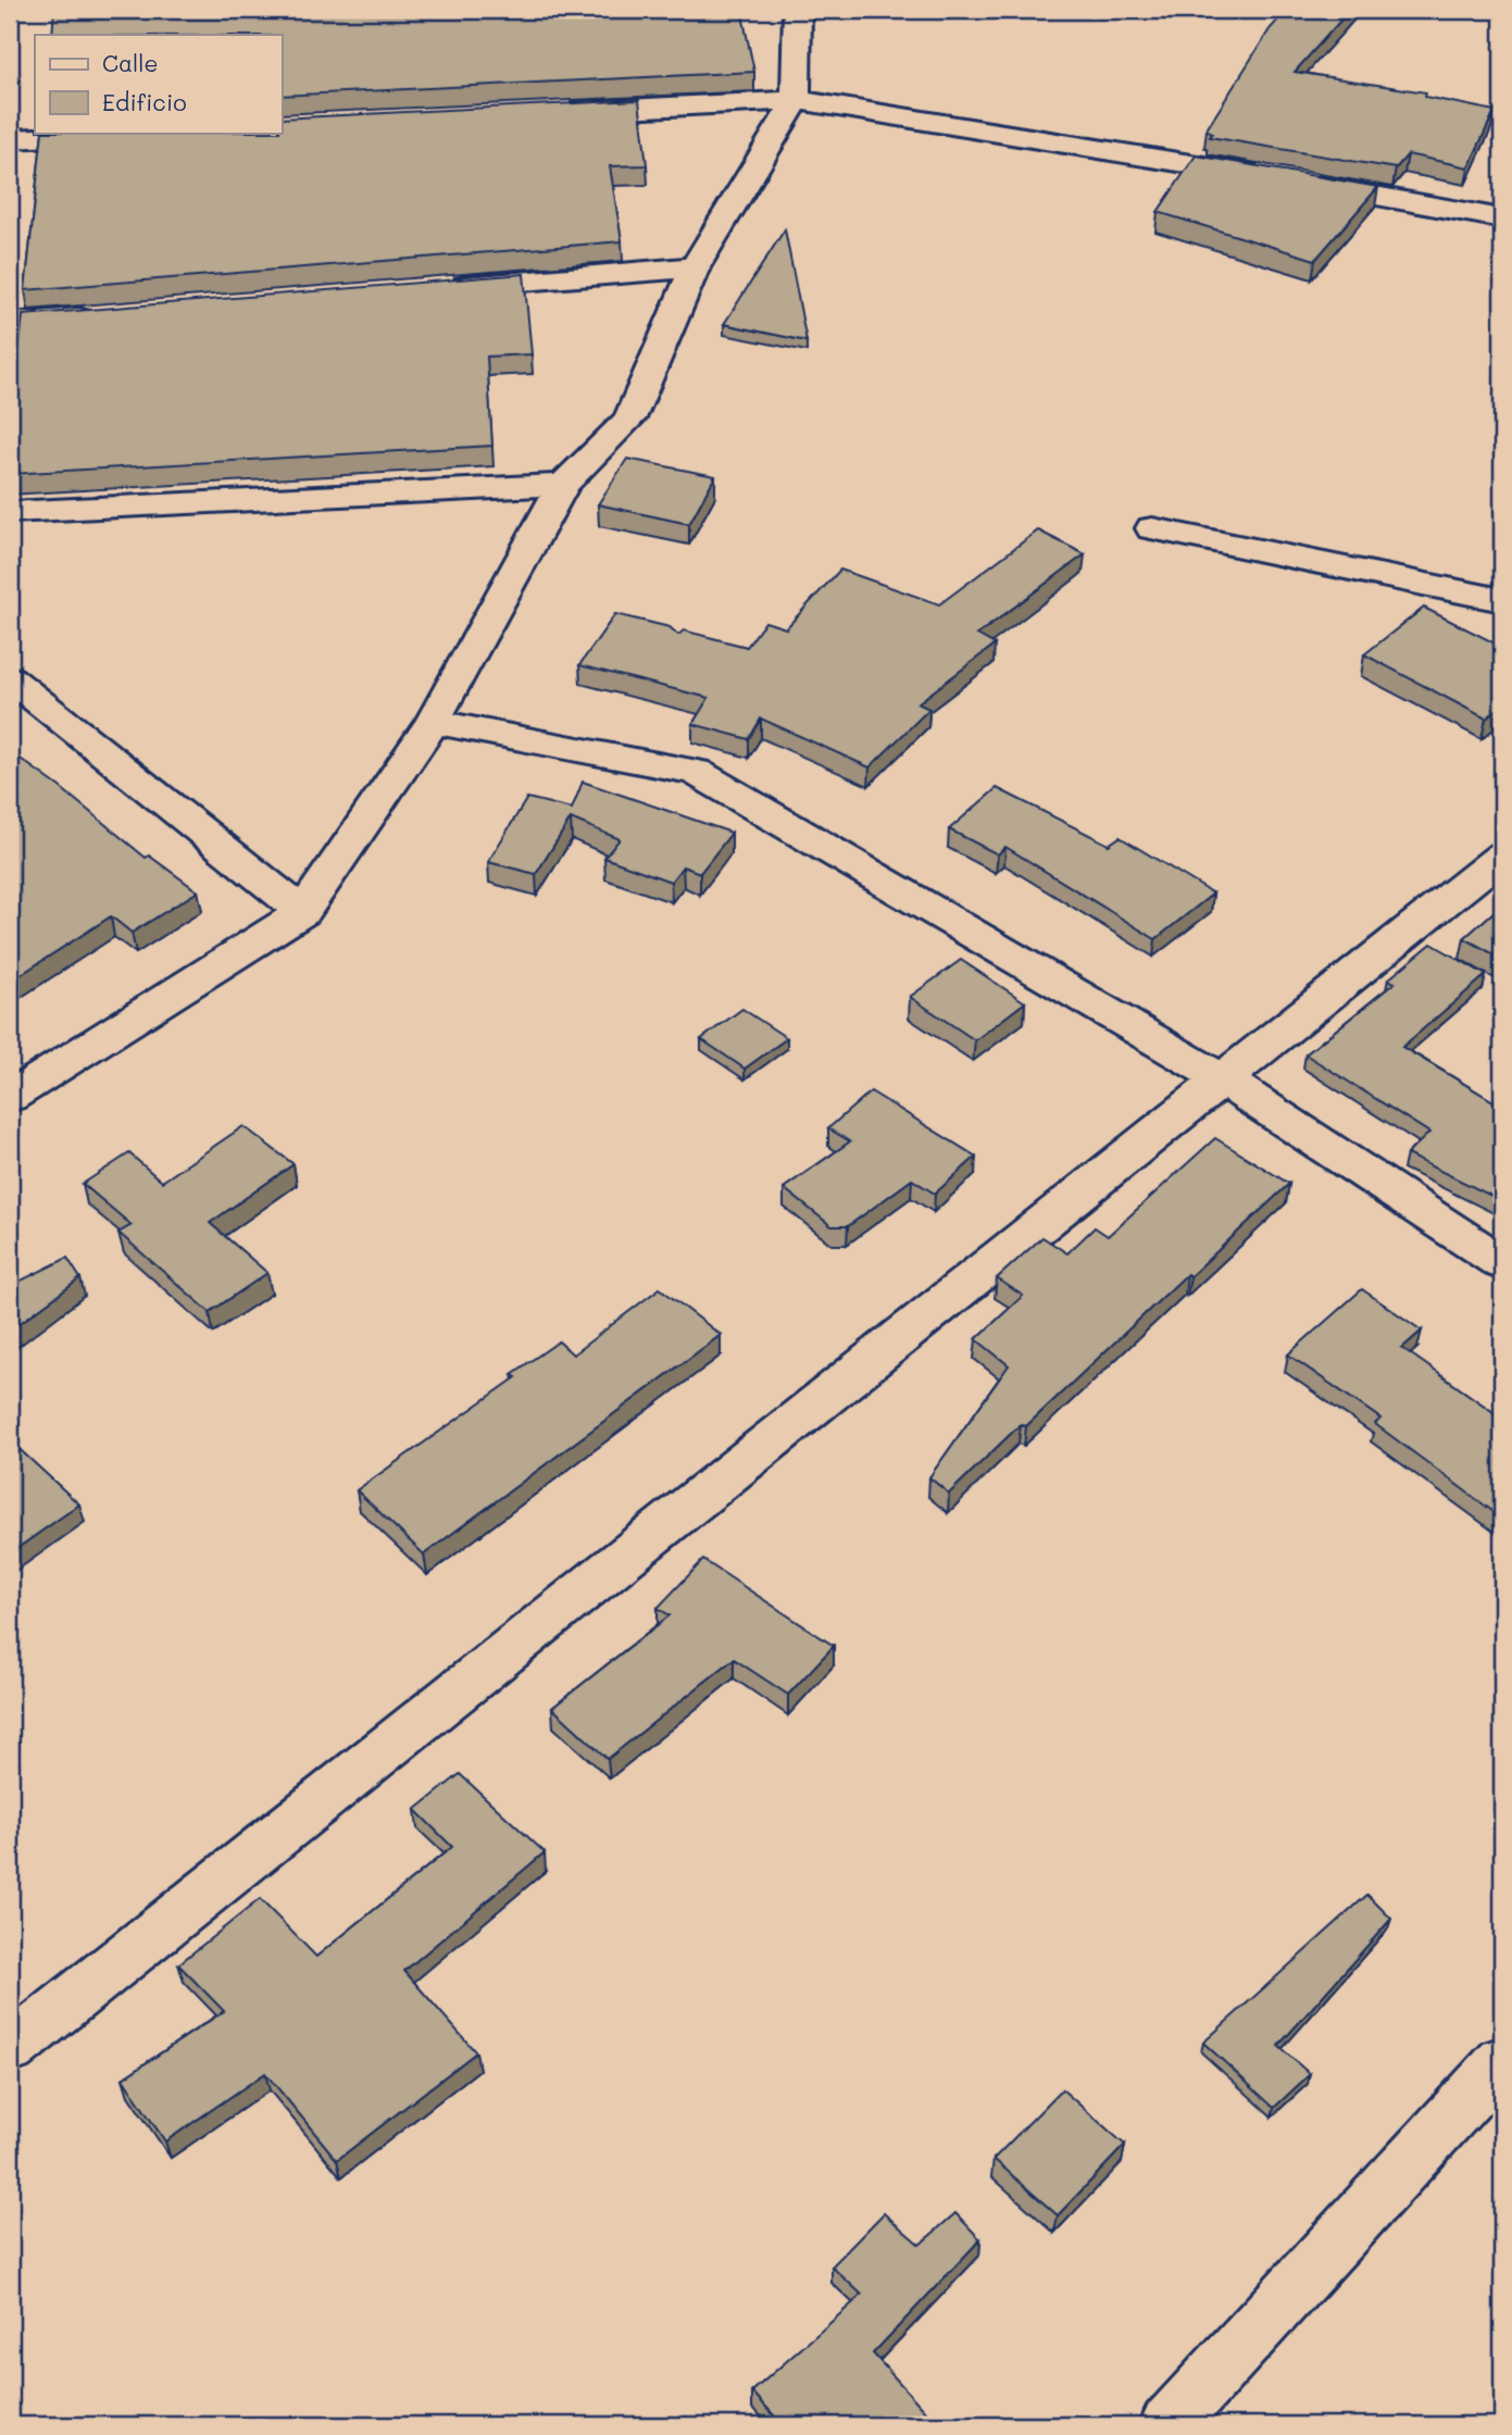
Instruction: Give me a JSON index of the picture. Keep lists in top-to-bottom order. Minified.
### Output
{"legend":["Calle","Edificio"]}
